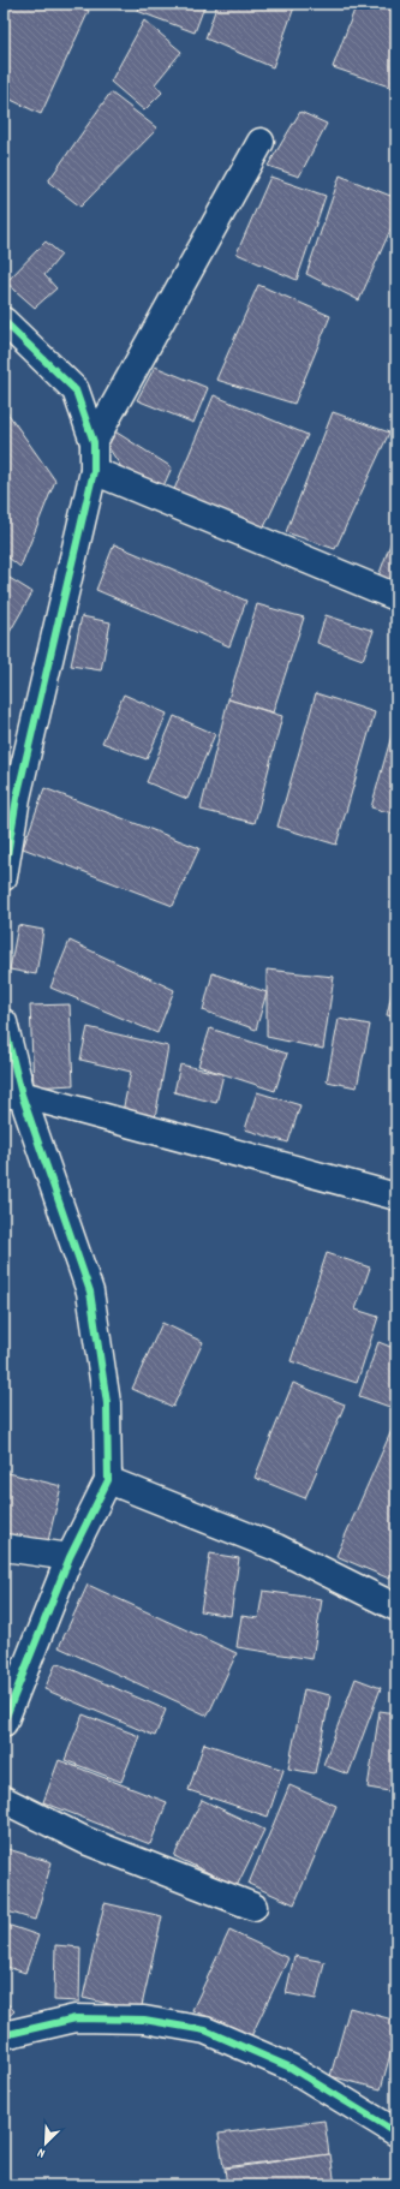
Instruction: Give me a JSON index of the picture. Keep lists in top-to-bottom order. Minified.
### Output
{"north":"bottom left"}
